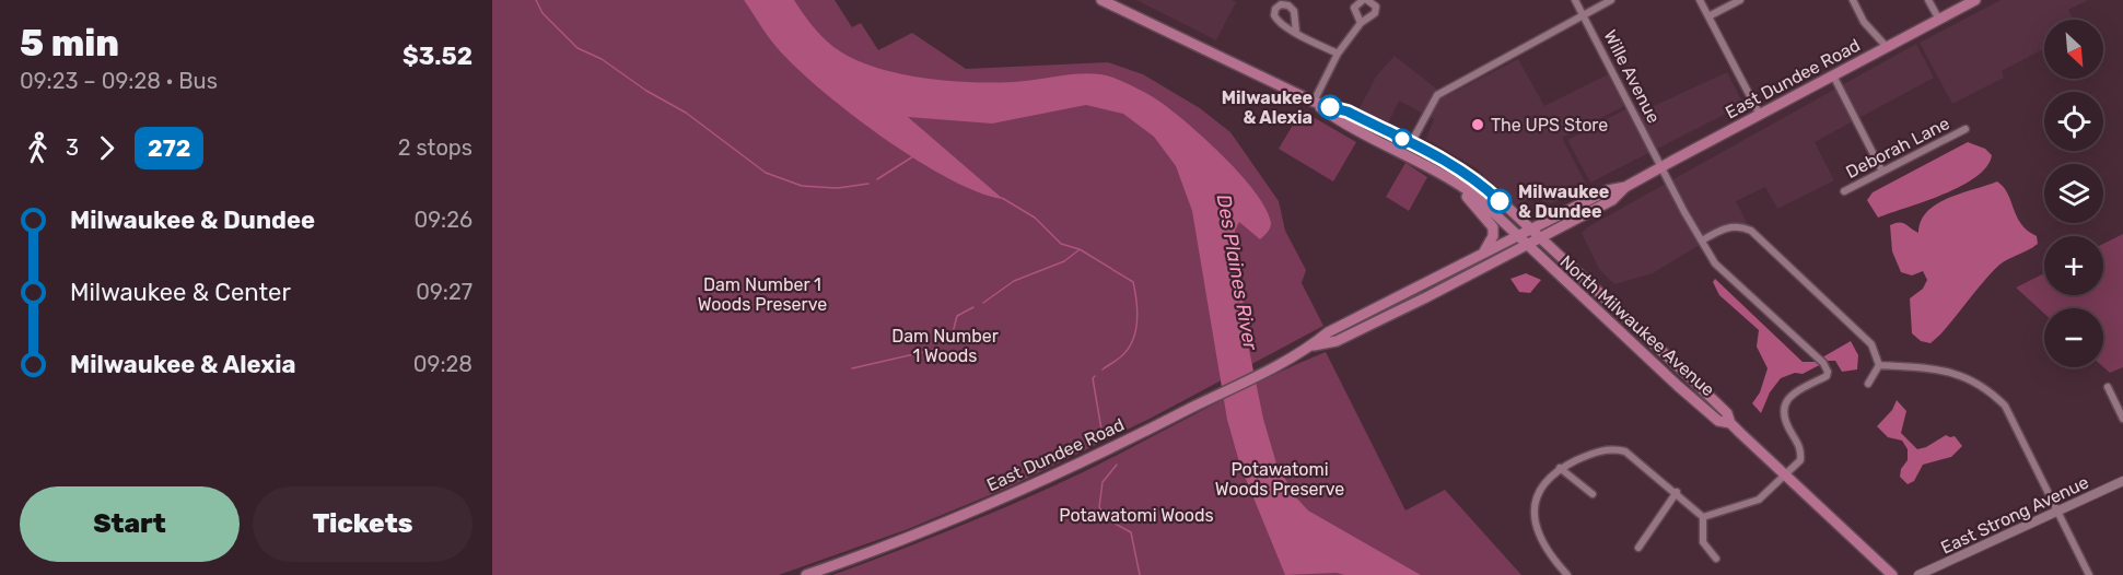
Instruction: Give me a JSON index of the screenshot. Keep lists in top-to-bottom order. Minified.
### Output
{"streets":{"main road":["East Dundee Road","North Milwaukee Avenue"],"street":["Wille Avenue","Deborah Lane","East Strong Avenue"]},"crossings":[["Wille Avenue","East Dundee Road"],["Wille Avenue","North Milwaukee Avenue"],["East Dundee Road","North Milwaukee Avenue"]],"water":["Des Plaines River"],"parks":["Dam Number 1 Woods Preserve","Dam Number 1 Woods","Potawatomi Woods Preserve","Potawatomi Woods"],"places":["Milwaukee & Alexia","The UPS Store","Milwaukee & Dundee"],"lines":["bus line 272"],"north":"bottom right","page":{"heading":["5 min","09:23 – 09:28 · Bus","$3.52"],"map_buttons":["+","−"],"legs":["3","272","2 stops"],"list":[{"name":"Milwaukee & Dundee","value":"09:26"},{"name":"Milwaukee & Center","value":"09:27"},{"name":"Milwaukee & Alexia","value":"09:28"}],"buttons":["Start","Tickets"]}}
